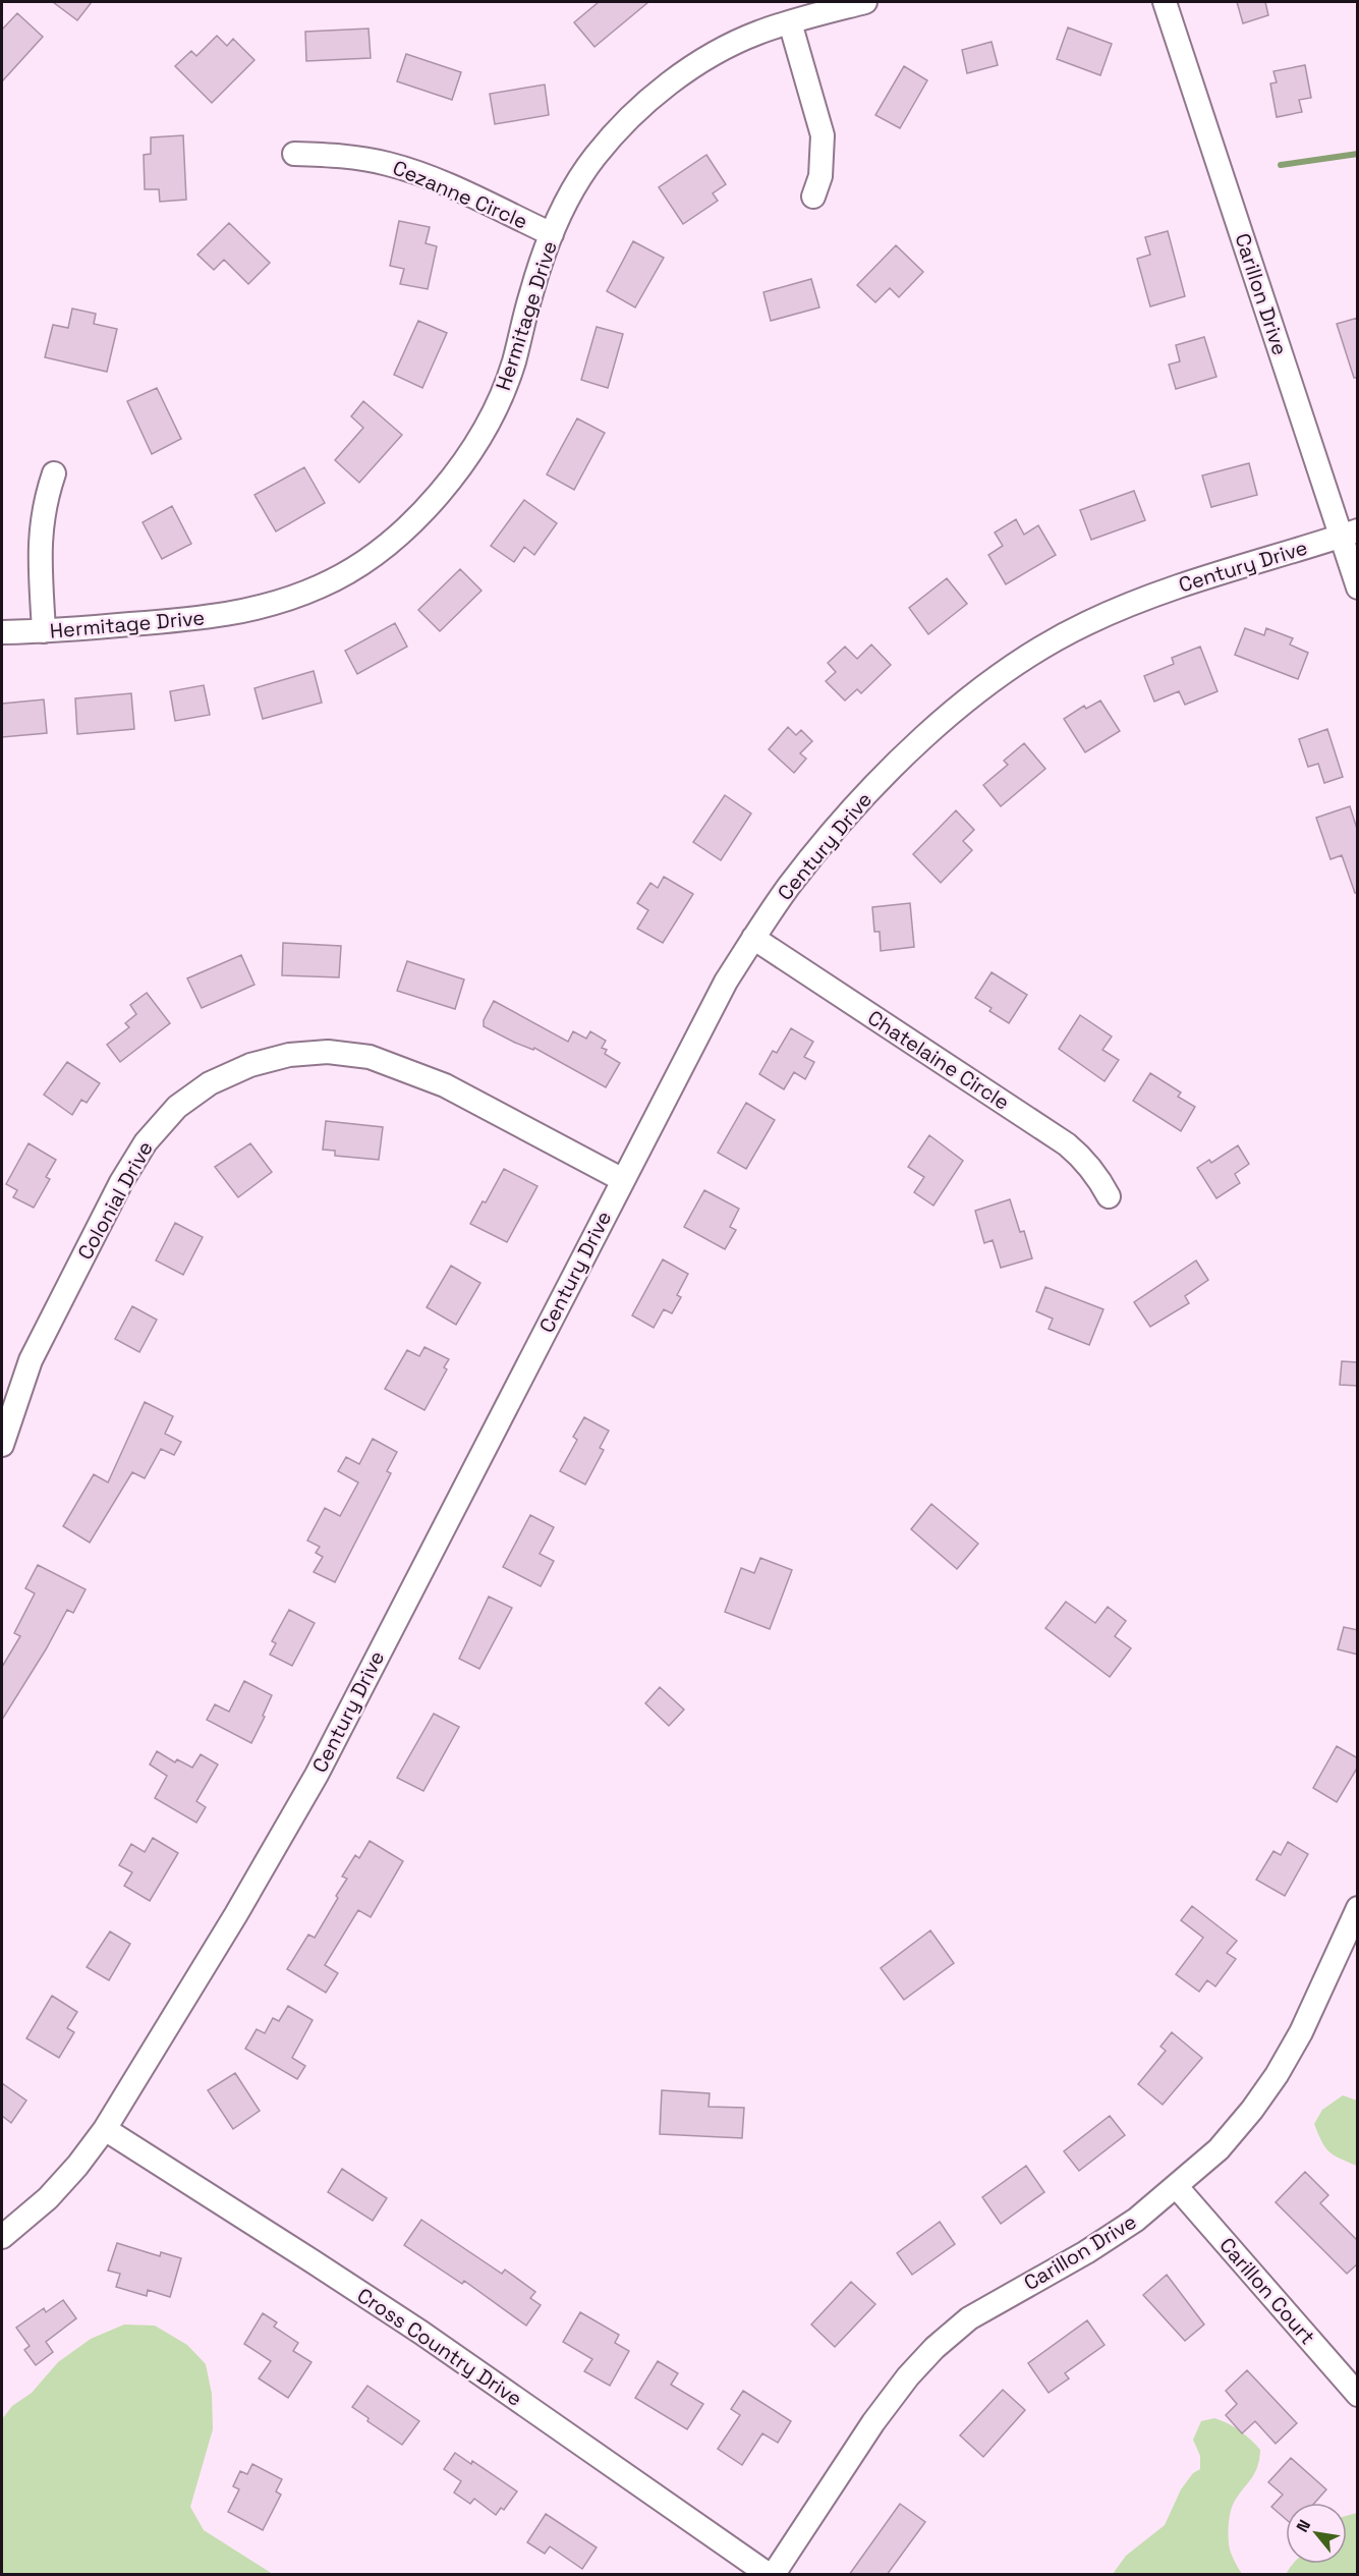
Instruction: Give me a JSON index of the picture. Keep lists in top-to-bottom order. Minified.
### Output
{"streets":{"street":["Cezanne Circle","Carillon Drive","Hermitage Drive","Century Drive","Chatelaine Circle","Colonial Drive","Carillon Court","Cross Country Drive"]},"crossings":[["Cezanne Circle","Hermitage Drive"],["Carillon Drive","Century Drive"],["Carillon Drive","Carillon Court"],["Century Drive","Chatelaine Circle"],["Century Drive","Colonial Drive"],["Century Drive","Cross Country Drive"]],"north":"top left"}
